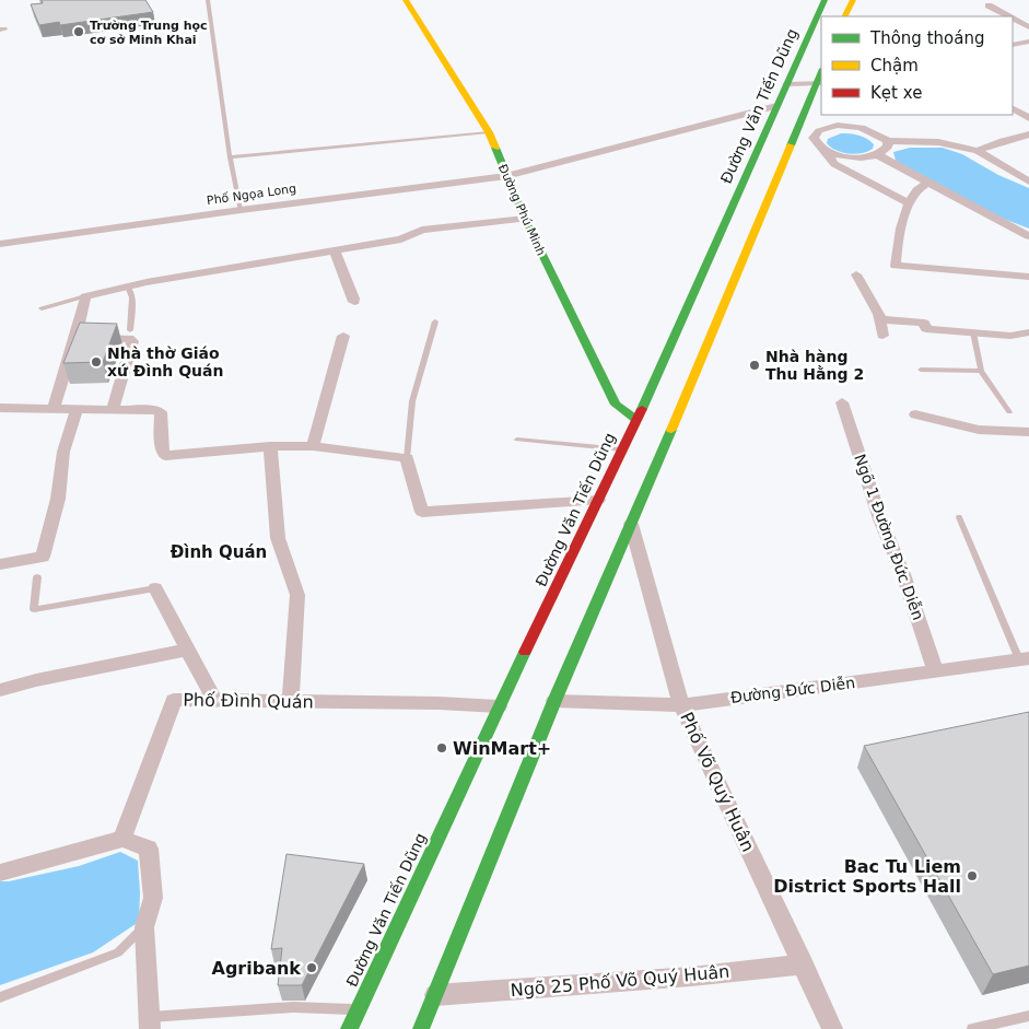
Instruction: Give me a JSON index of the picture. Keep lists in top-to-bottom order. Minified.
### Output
{"streets":{"main road":["Đường Văn Tiến Dũng","Đường Phú Minh"],"street":["Phố Ngọa Long","Ngõ 1 Đường Đức Diễn","Đường Đức Diễn","Phố Đình Quán","Phố Võ Quý Huân","Ngõ 25 Phố Võ Quý Huân"]},"crossings":[["Đường Văn Tiến Dũng","Phố Ngọa Long"],["Đường Văn Tiến Dũng","Đường Phú Minh"],["Đường Văn Tiến Dũng","Phố Đình Quán"],["Phố Ngọa Long","Đường Phú Minh"],["Ngõ 1 Đường Đức Diễn","Đường Đức Diễn"],["Đường Đức Diễn","Phố Võ Quý Huân"],["Phố Võ Quý Huân","Ngõ 25 Phố Võ Quý Huân"]],"districts":["Đình Quán"],"places":["Trường Trung học cơ sở Minh Khai","Nhà thờ Giáo xứ Đình Quán","Nhà hàng Thu Hằng 2","WinMart+","Bac Tu Liem District Sports Hall","Agribank"],"legend":["Thông thoáng","Chậm","Kẹt xe"]}
